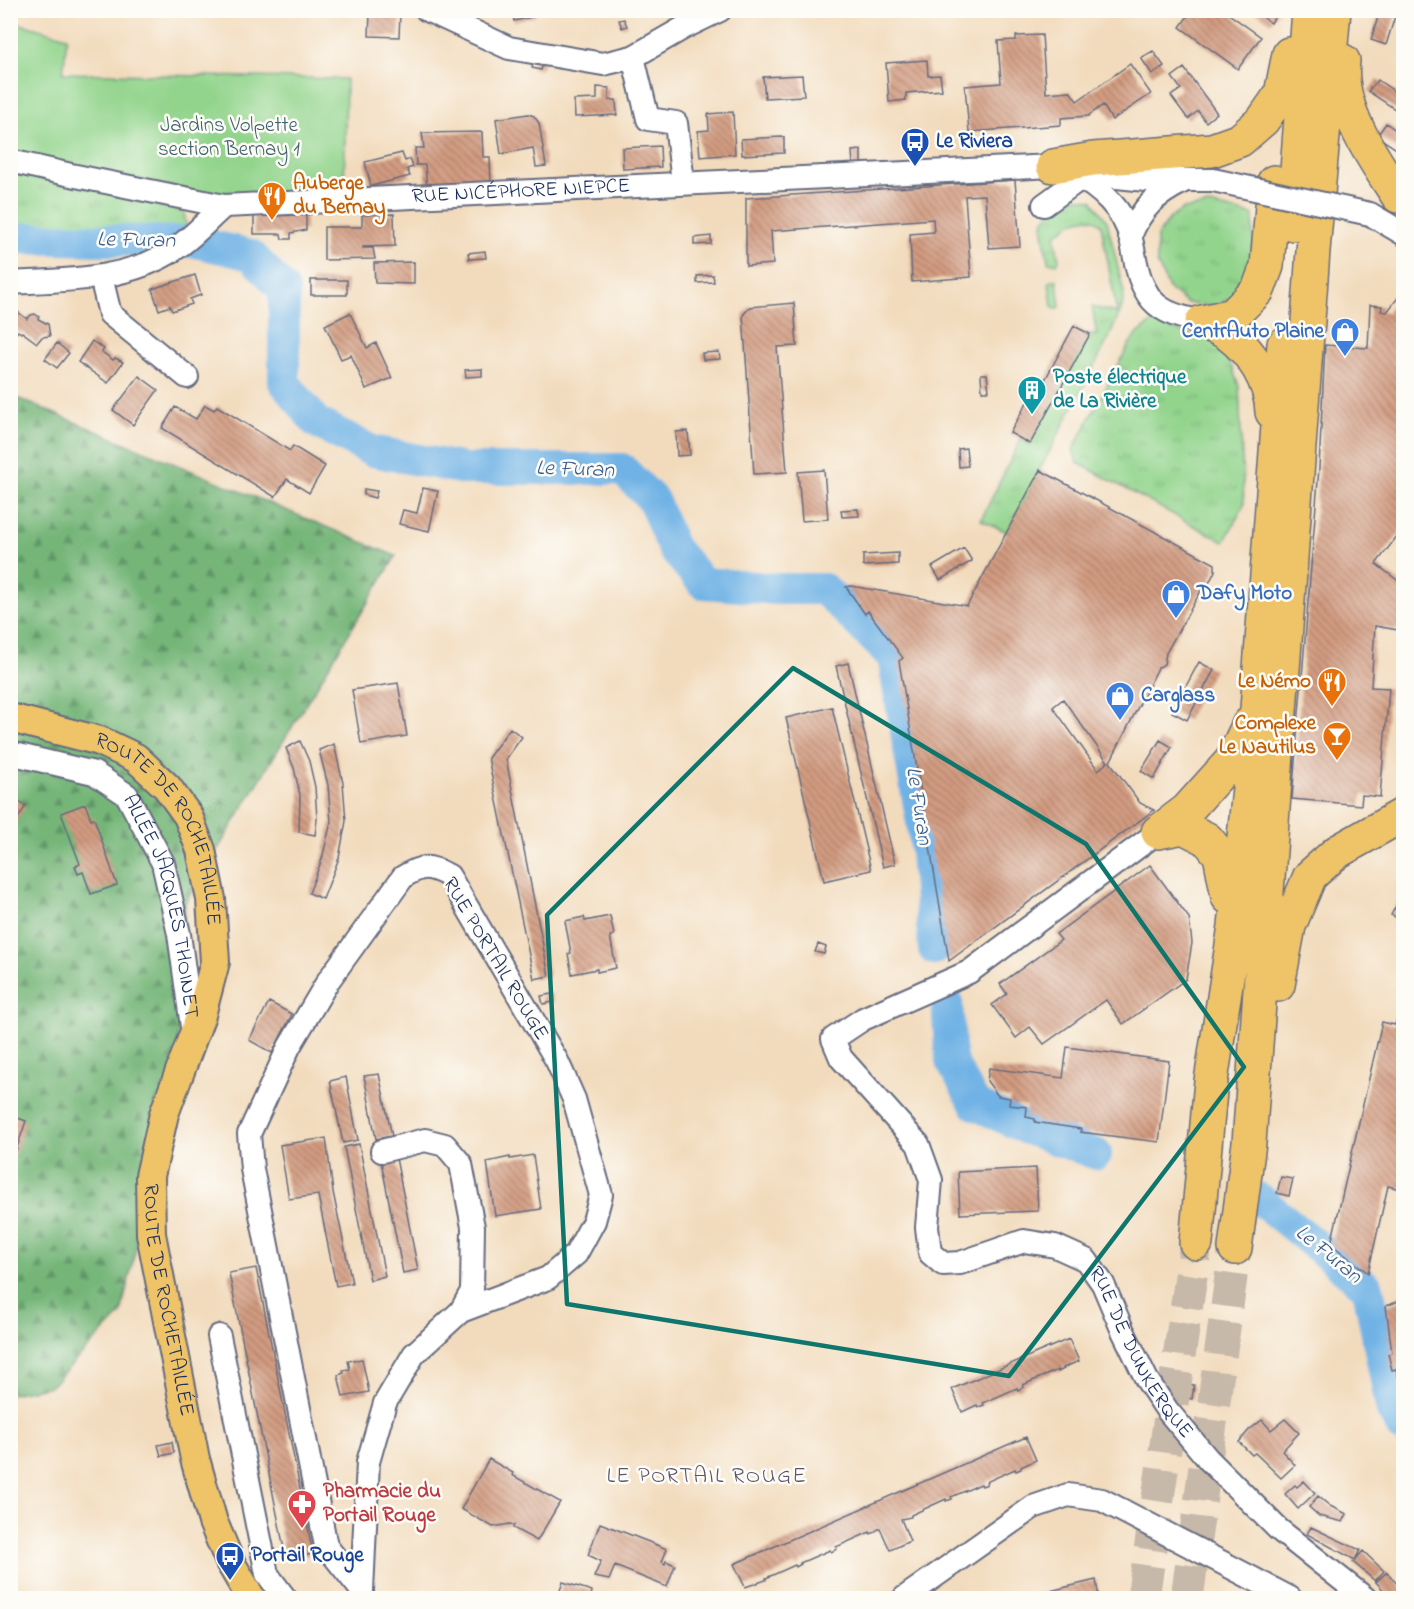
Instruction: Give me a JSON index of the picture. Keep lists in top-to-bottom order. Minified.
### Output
{"streets":{"main road":["ROUTE DE ROCHETAILLÉE"],"street":["RUE NICÉPHORE NIEPCE","ALLÉE JACQUES THOINET","RUE PORTAIL ROUGE","RUE DE DUNKERQUE"]},"crossings":[["ROUTE DE ROCHETAILLÉE","ALLÉE JACQUES THOINET"]],"districts":["LE PORTAIL ROUGE"],"water":["Le Furan"],"parks":["Jardins Volpette section Bernay 1"],"places":{"bus stop":["Le Riviera","Portail Rouge"],"restaurant":["Auberge du Bernay","Le Némo"],"shop":["CentrAuto Plaine","Dafy Moto","Carglass"],"building":["Poste électrique de La Rivière"],"bar":["Complexe Le Nautilus"],"pharmacy":["Pharmacie du Portail Rouge"]}}
